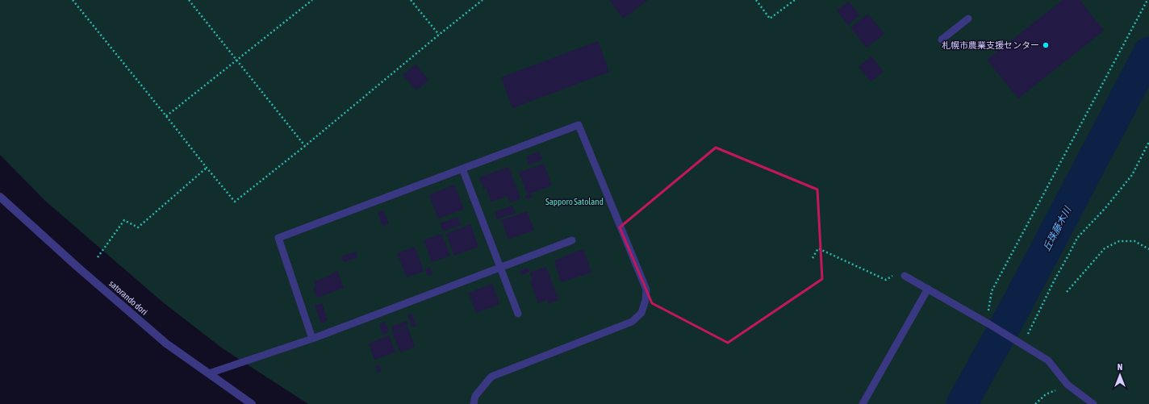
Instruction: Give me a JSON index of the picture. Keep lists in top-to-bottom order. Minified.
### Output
{"streets":{"street":["satorando dori"]},"water":["丘珠藤木川"],"parks":["Sapporo Satoland"],"places":["札幌市農業支援センター"],"north":"top"}
